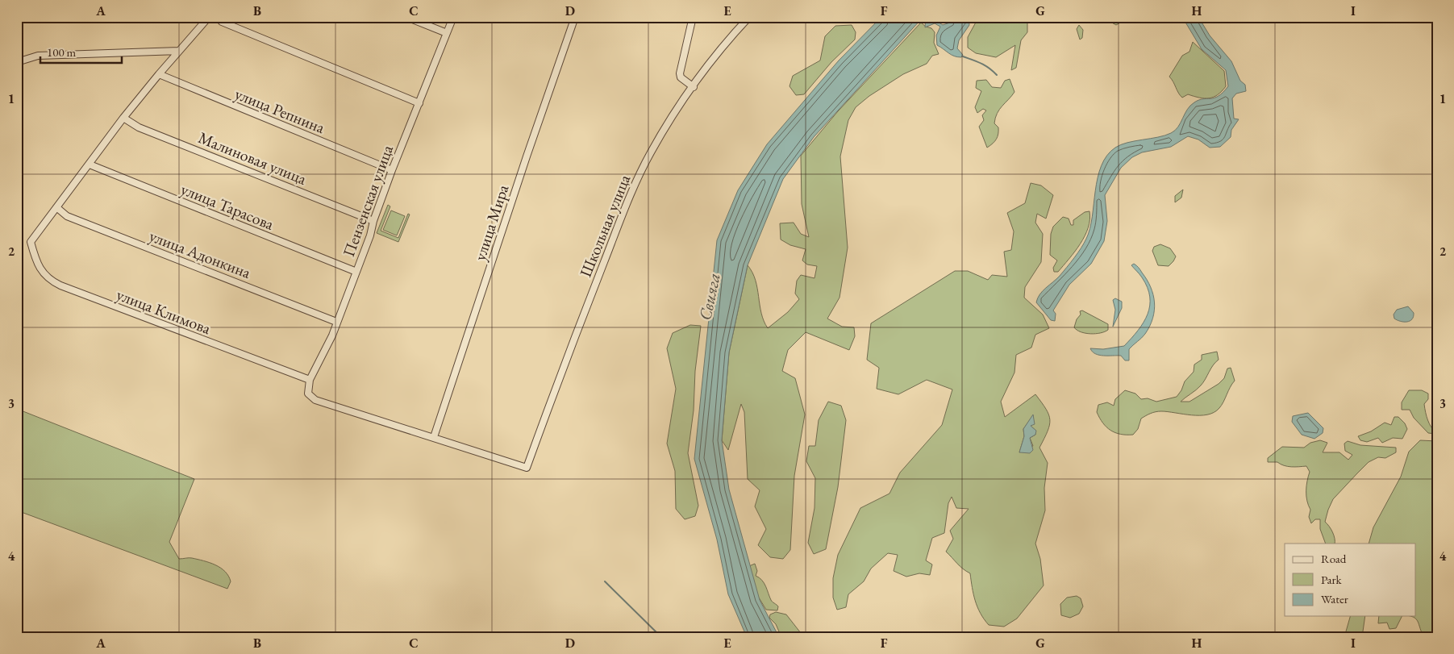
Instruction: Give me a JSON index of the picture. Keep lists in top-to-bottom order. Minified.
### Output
{"streets":{"street":["улица Репнина","Малиновая улица","Пензенская улица","улица Тарасова","улица Мира","Школьная улица","улица Адонкина","улица Климова"]},"crossings":[["улица Репнина","Пензенская улица"],["Малиновая улица","Пензенская улица"],["Пензенская улица","улица Тарасова"],["Пензенская улица","улица Мира"],["Пензенская улица","Школьная улица"],["Пензенская улица","улица Адонкина"],["Пензенская улица","улица Климова"],["улица Мира","Школьная улица"],["улица Адонкина","улица Климова"]],"water":["Свияга"],"legend":["Road","Park","Water"],"scale_bar":"100 m","grid":{"columns":["A","B","C","D","E","F","G","H","I"],"rows":["1","2","3","4"]}}
